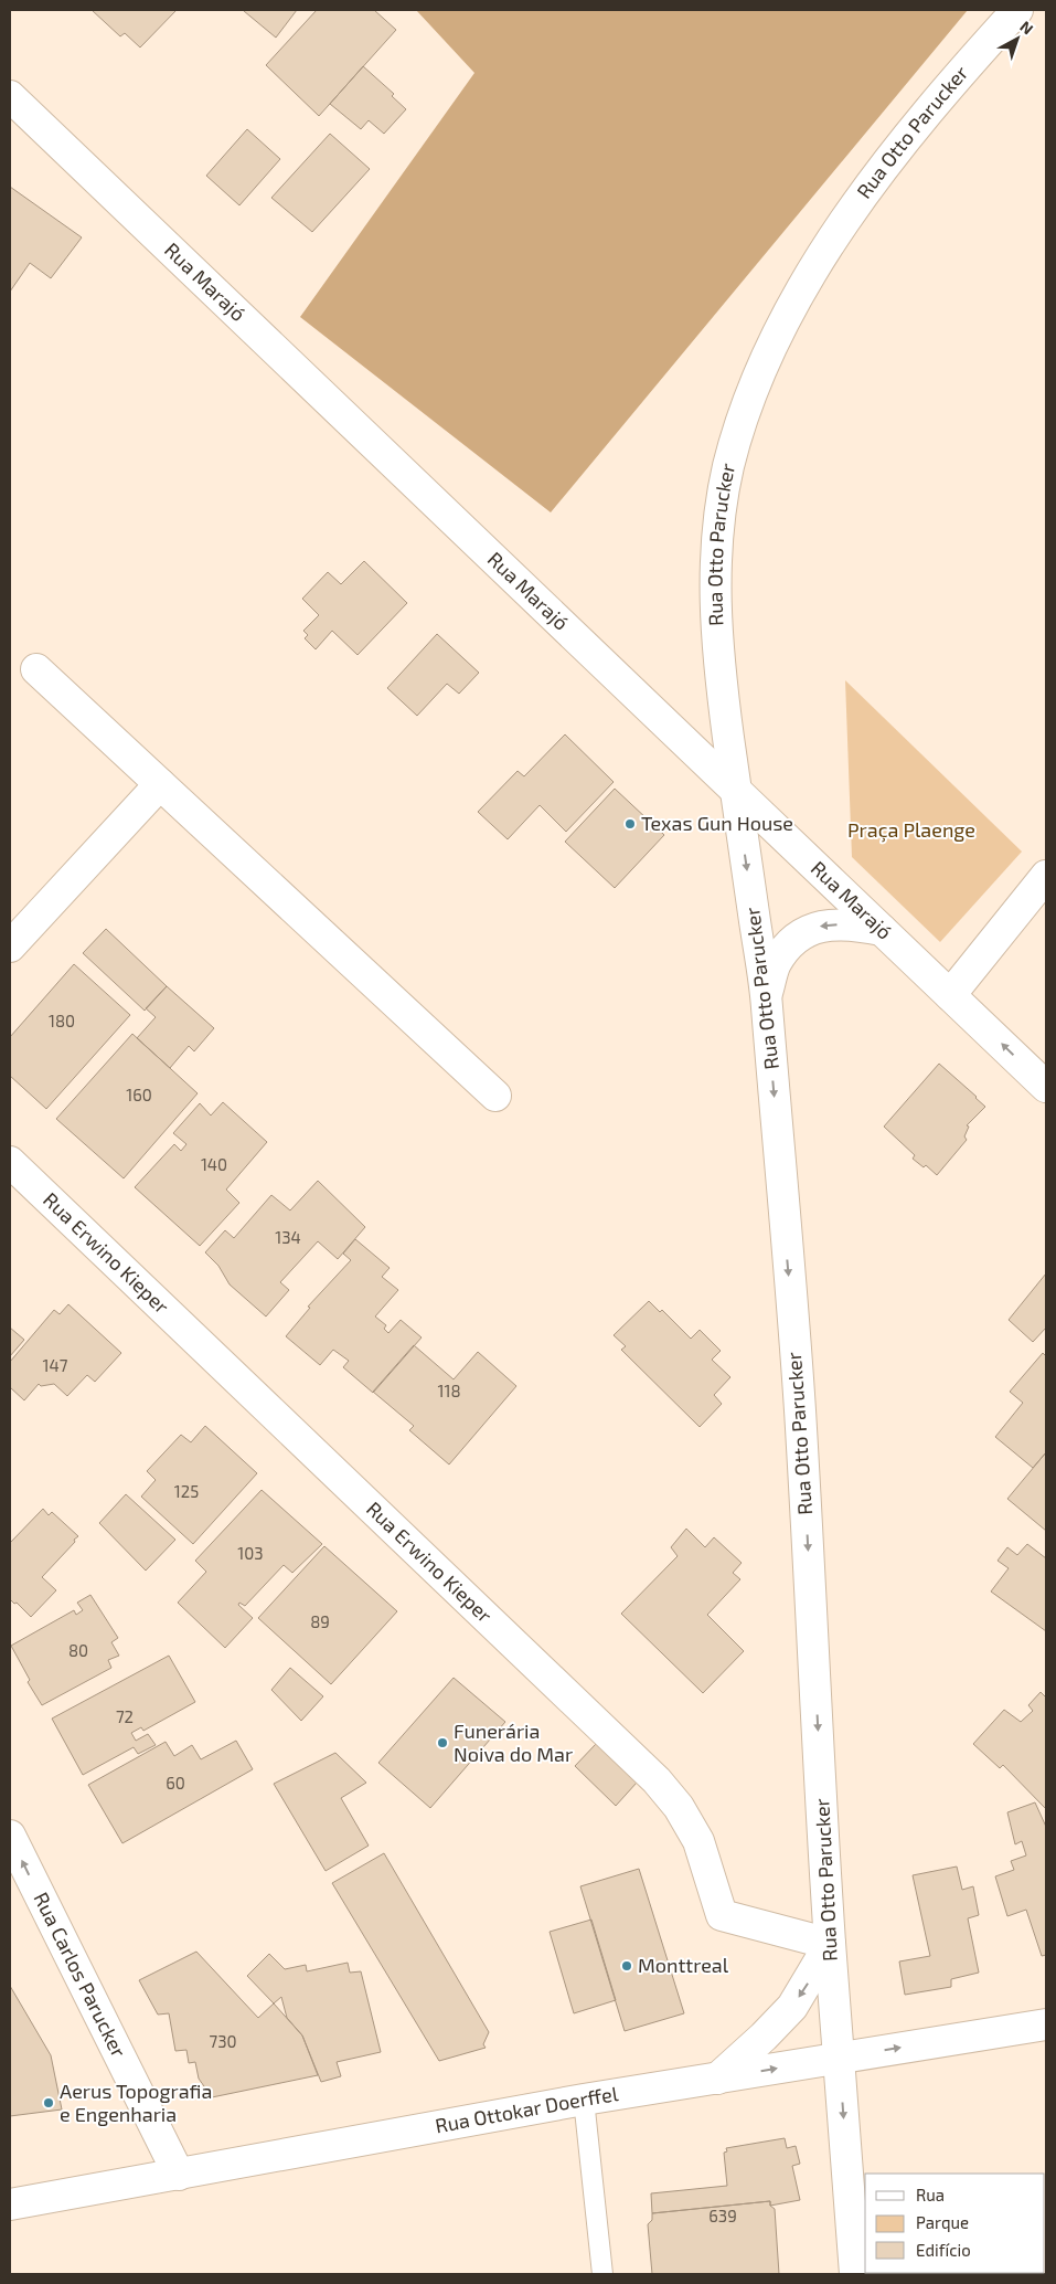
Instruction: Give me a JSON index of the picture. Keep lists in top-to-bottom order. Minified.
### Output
{"streets":{"main road":["Rua Otto Parucker","Rua Marajó","Rua Erwino Kieper","Rua Carlos Parucker","Rua Ottokar Doerffel"]},"crossings":[["Rua Otto Parucker","Rua Marajó"],["Rua Otto Parucker","Rua Erwino Kieper"],["Rua Otto Parucker","Rua Ottokar Doerffel"],["Rua Carlos Parucker","Rua Ottokar Doerffel"]],"one_way":["Rua Otto Parucker","Rua Carlos Parucker"],"parks":["Praça Plaenge"],"places":["Texas Gun House","Funerária Noiva do Mar","Monttreal","Aerus Topografia e Engenharia"],"house_numbers":["180","160","140","134","147","118","125","103","89","80","72","60","730","639"],"legend":["Rua","Parque","Edifício"],"north":"top right"}
